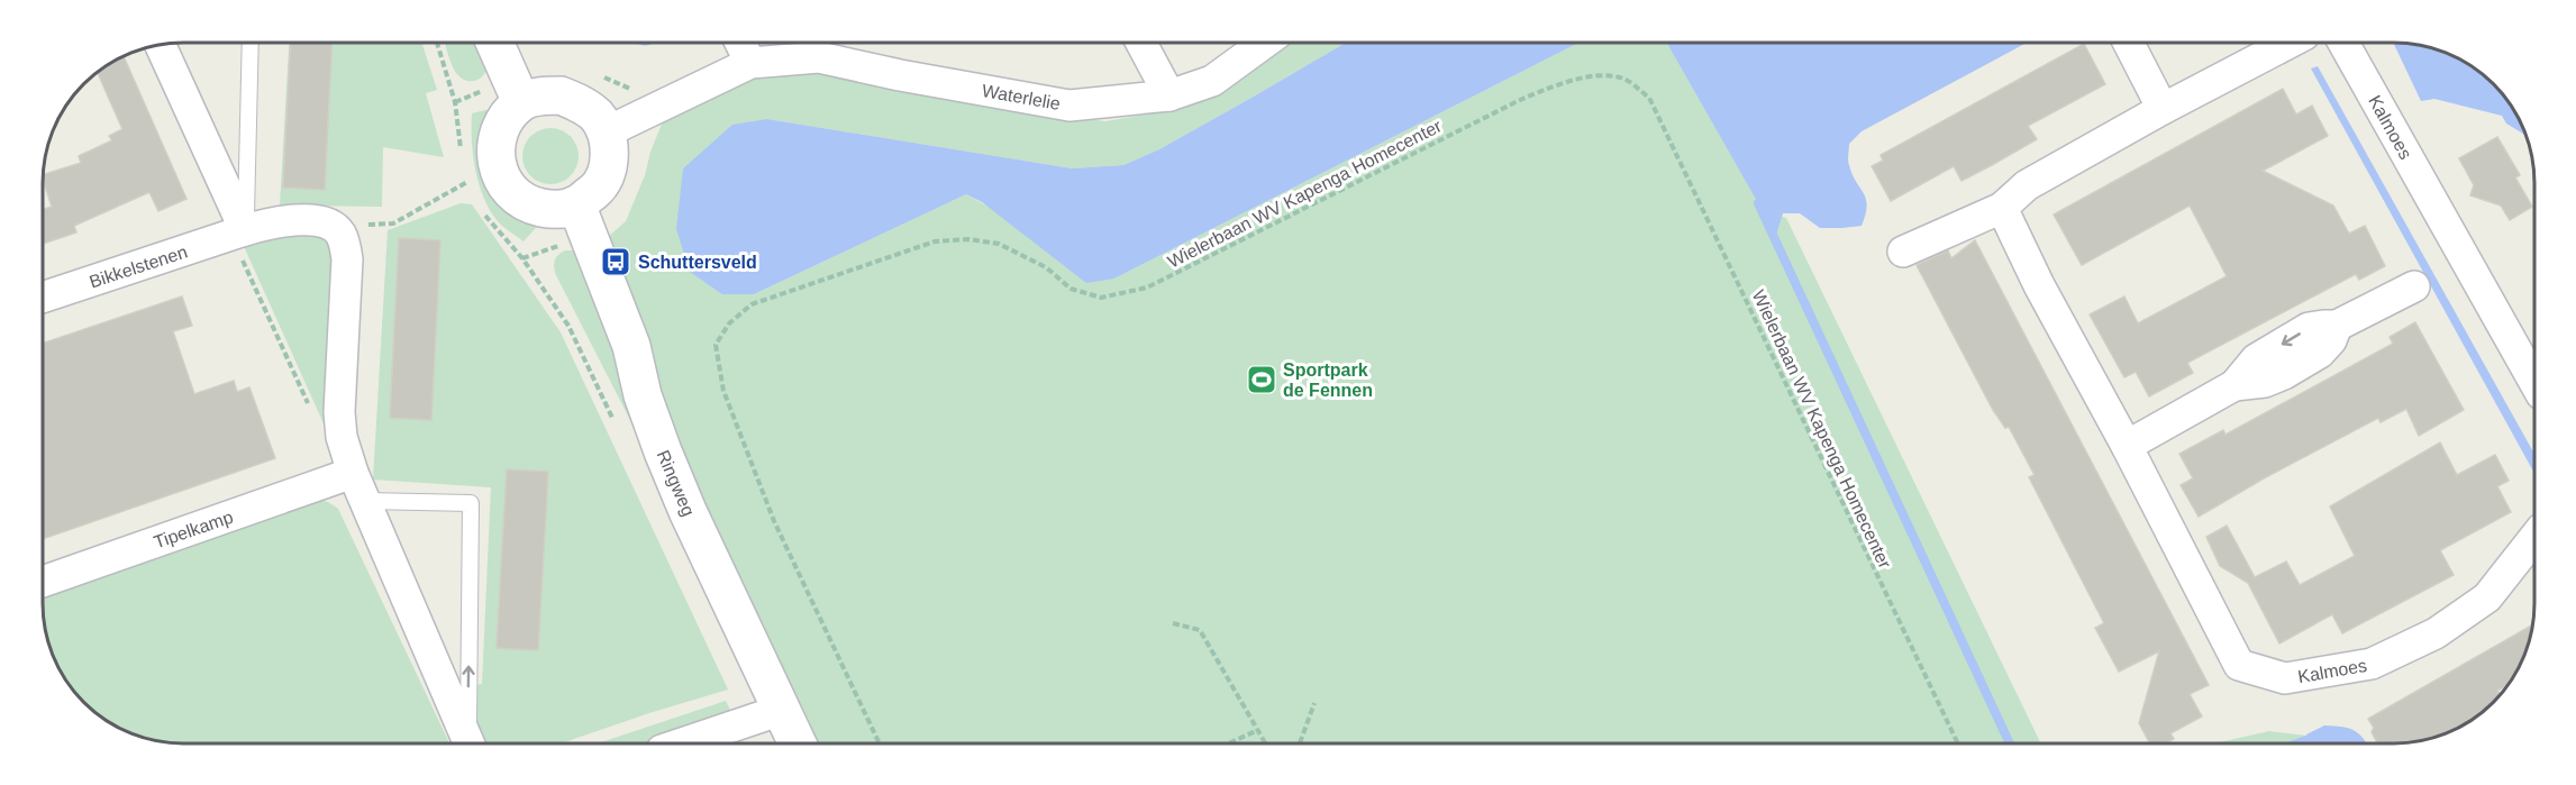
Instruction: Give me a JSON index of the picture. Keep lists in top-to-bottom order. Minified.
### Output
{"streets":{"main road":["Ringweg"],"street":["Waterlelie","Kalmoes","Bikkelstenen","Tipelkamp"],"path":["Wielerbaan WV Kapenga Homecenter"]},"crossings":[["Waterlelie","Ringweg"]],"places":{"bus stop":["Schuttersveld"],"sports":["Sportpark de Fennen"]}}
